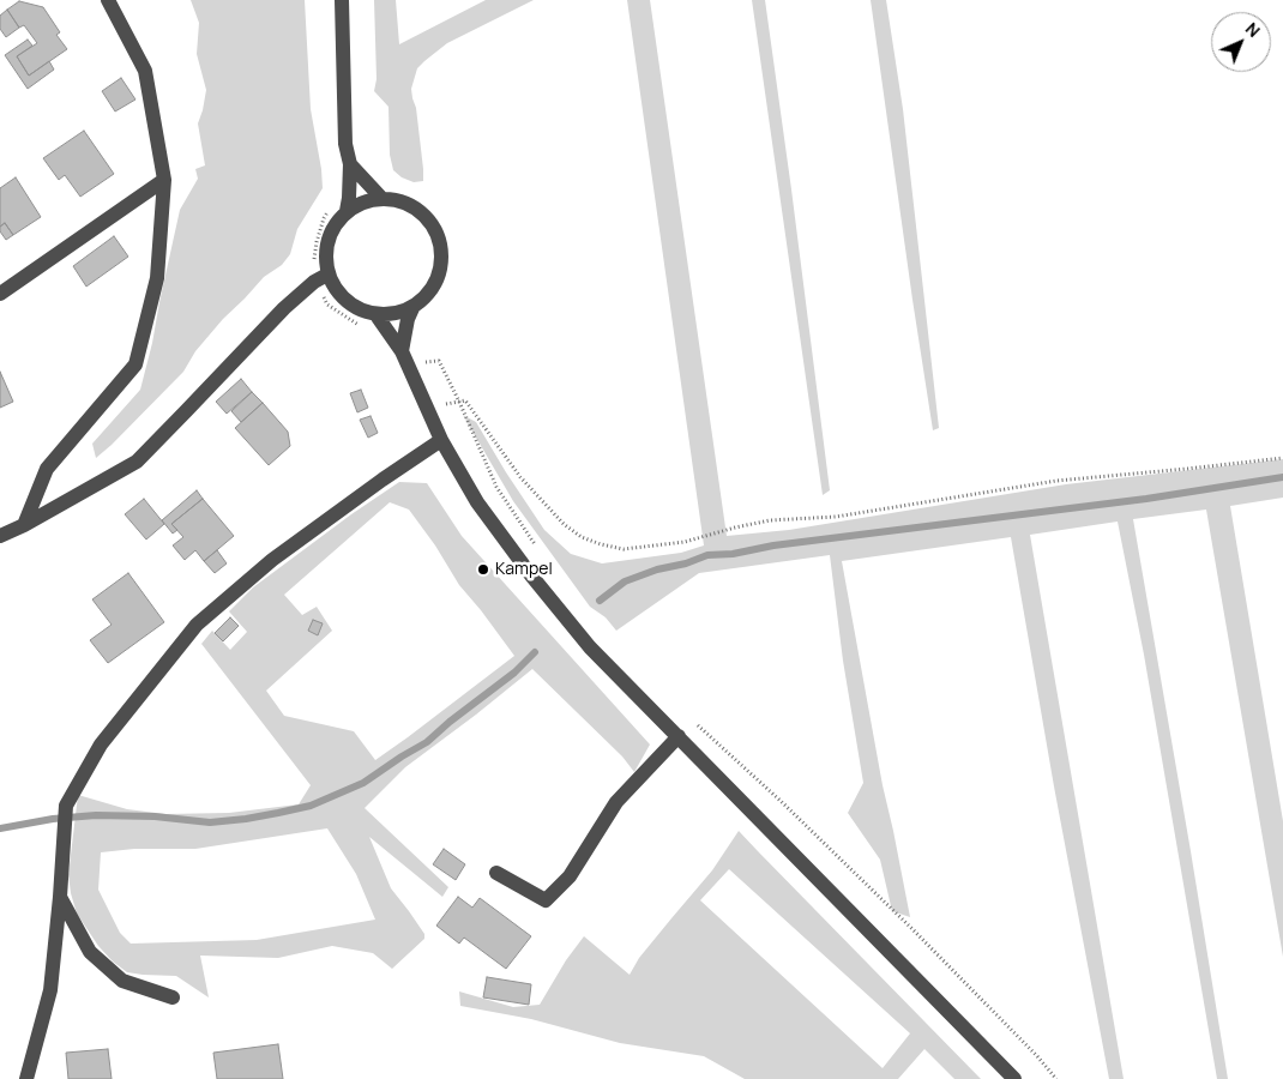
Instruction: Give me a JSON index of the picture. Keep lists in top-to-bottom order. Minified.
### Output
{"places":["Kampel"],"north":"top right"}
